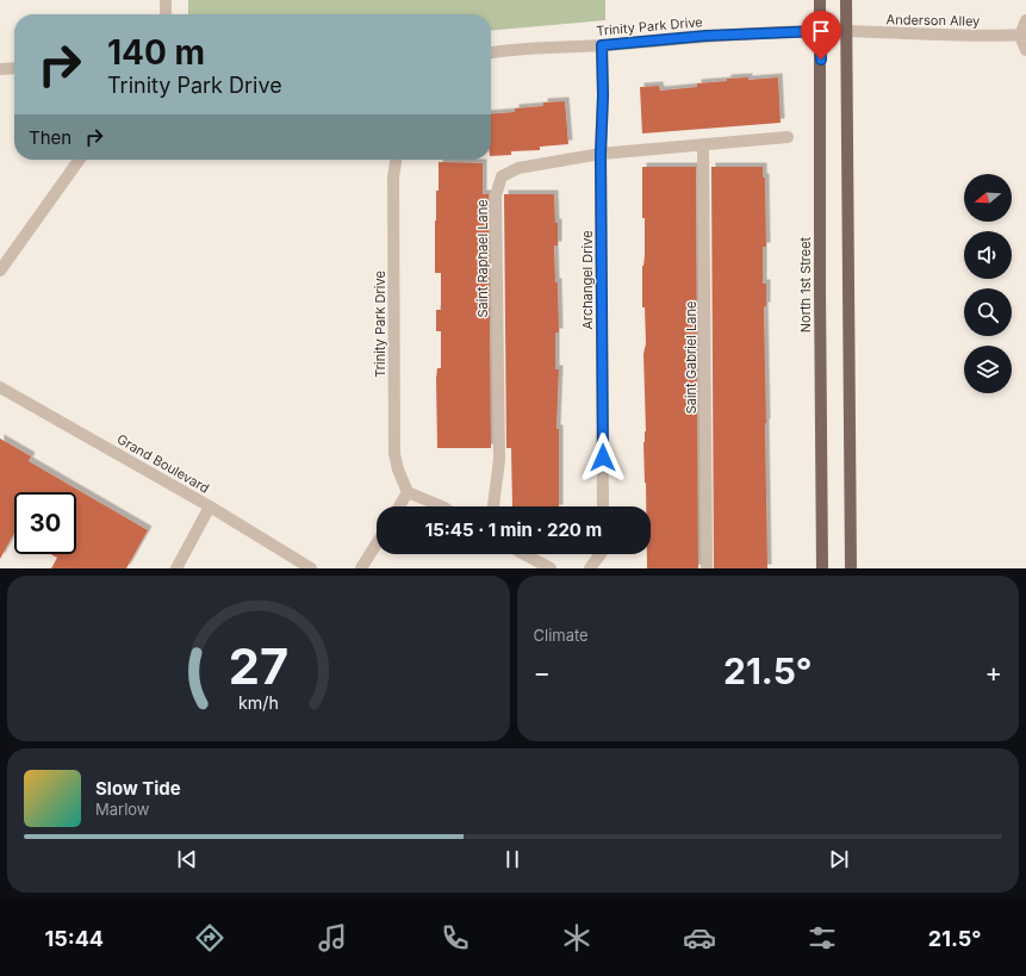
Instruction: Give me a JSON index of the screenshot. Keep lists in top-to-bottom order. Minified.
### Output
{"streets":{"main road":["North 1st Street"],"street":["Anderson Alley","Trinity Park Drive","Saint Raphael Lane","Archangel Drive","Saint Gabriel Lane","Grand Boulevard"]},"crossings":[["Anderson Alley","Trinity Park Drive"],["Trinity Park Drive","Archangel Drive"],["Trinity Park Drive","North 1st Street"],["Saint Raphael Lane","Archangel Drive"],["Saint Raphael Lane","Saint Gabriel Lane"]],"north":"left","page":{"turn":["140 m","Trinity Park Drive"],"then":"Then","limit":"30","trip":"15:45 · 1 min · 220 m","tile":"Climate","heat":["−","21.5°","+"],"song":["Slow Tide","Marlow"],"tabs":["15:44","21.5°"],"gauge":["27","km/h"]}}
